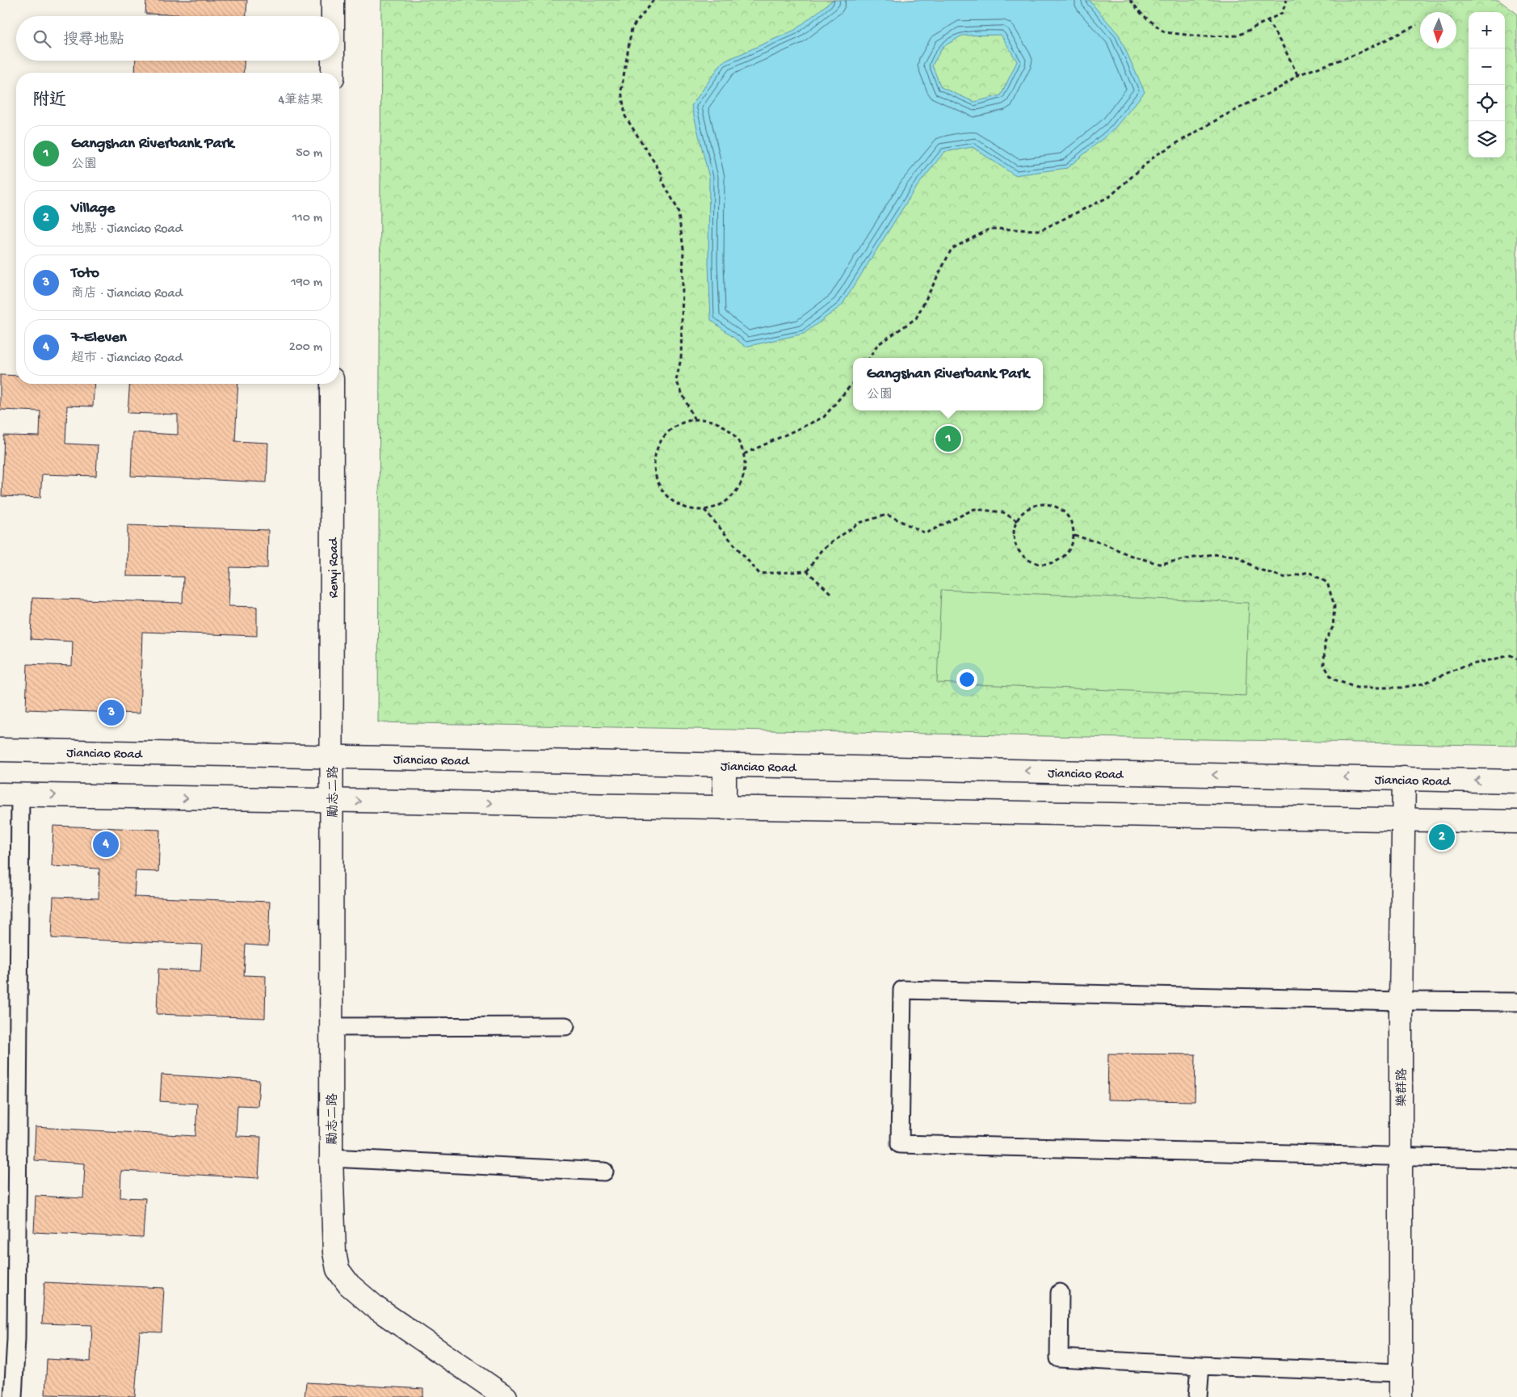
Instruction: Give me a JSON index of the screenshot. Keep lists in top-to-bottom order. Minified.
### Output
{"streets":{"street":["Renyi Road","Jianciao Road","勵志二路","樂群路"]},"crossings":[["Renyi Road","Jianciao Road"],["Renyi Road","勵志二路"],["Jianciao Road","勵志二路"],["Jianciao Road","樂群路"]],"north":"bottom","page":{"map_buttons":["+","−"],"search":"搜尋地點","heading":["附近","4筆結果"],"list":[{"mark":"1","name":"Gangshan Riverbank Park","note":"公園","value":"50 m"},{"mark":"2","name":"Village","note":"地點 · Jianciao Road","value":"110 m"},{"mark":"3","name":"Toto","note":"商店 · Jianciao Road","value":"190 m"},{"mark":"4","name":"7-Eleven","note":"超市 · Jianciao Road","value":"200 m"}],"popup":["Gangshan Riverbank Park","公園"],"pins":["1","3","2","4"]}}
